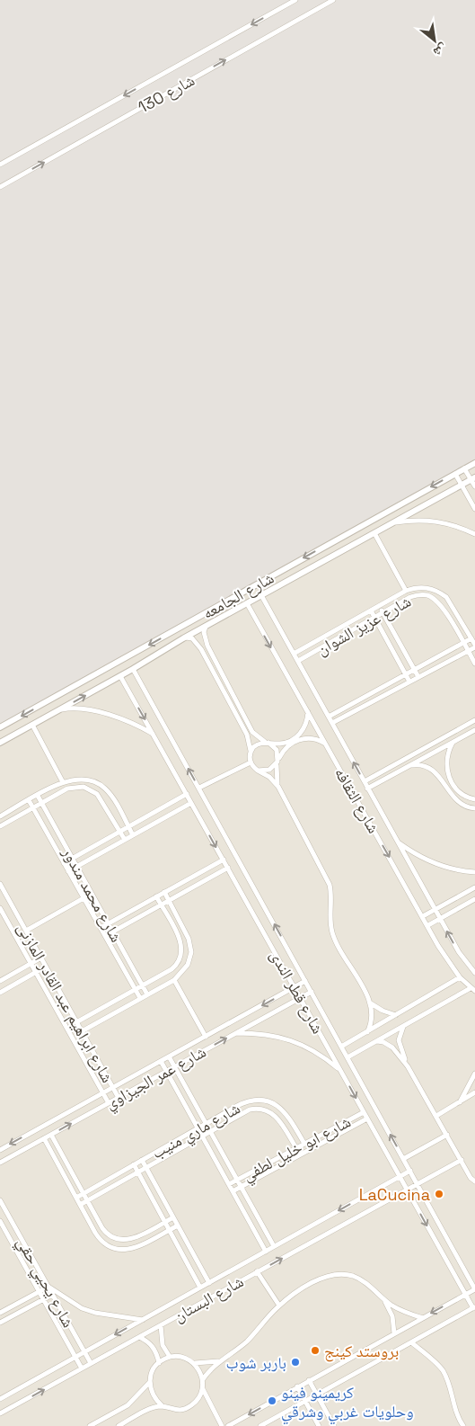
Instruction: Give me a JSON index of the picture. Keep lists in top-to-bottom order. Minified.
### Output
{"streets":{"street":["شارع 130","شارع الجامعه","شارع عزيز الشوان","شارع الثقافه","شارع محمد مندور","شارع قطر الندى","شارع ابراهيم عبد القادر المازنى","شارع عمر الجيزاوي","شارع ماري منيب","شارع ابو خليل لطفي","شارع يحيي حقي","شارع البستان"]},"crossings":[["شارع الجامعه","شارع الثقافه"],["شارع الجامعه","شارع قطر الندى"],["شارع عزيز الشوان","شارع الثقافه"],["شارع قطر الندى","شارع عمر الجيزاوي"],["شارع قطر الندى","شارع ابو خليل لطفي"],["شارع قطر الندى","شارع البستان"],["شارع ابراهيم عبد القادر المازنى","شارع عمر الجيزاوي"],["شارع ماري منيب","شارع ابو خليل لطفي"],["شارع يحيي حقي","شارع البستان"]],"places":["LaCucina","بروستد كينج","باربر شوب","كريمينو فينو وحلويات غربي وشرقي"],"north":"bottom right"}
